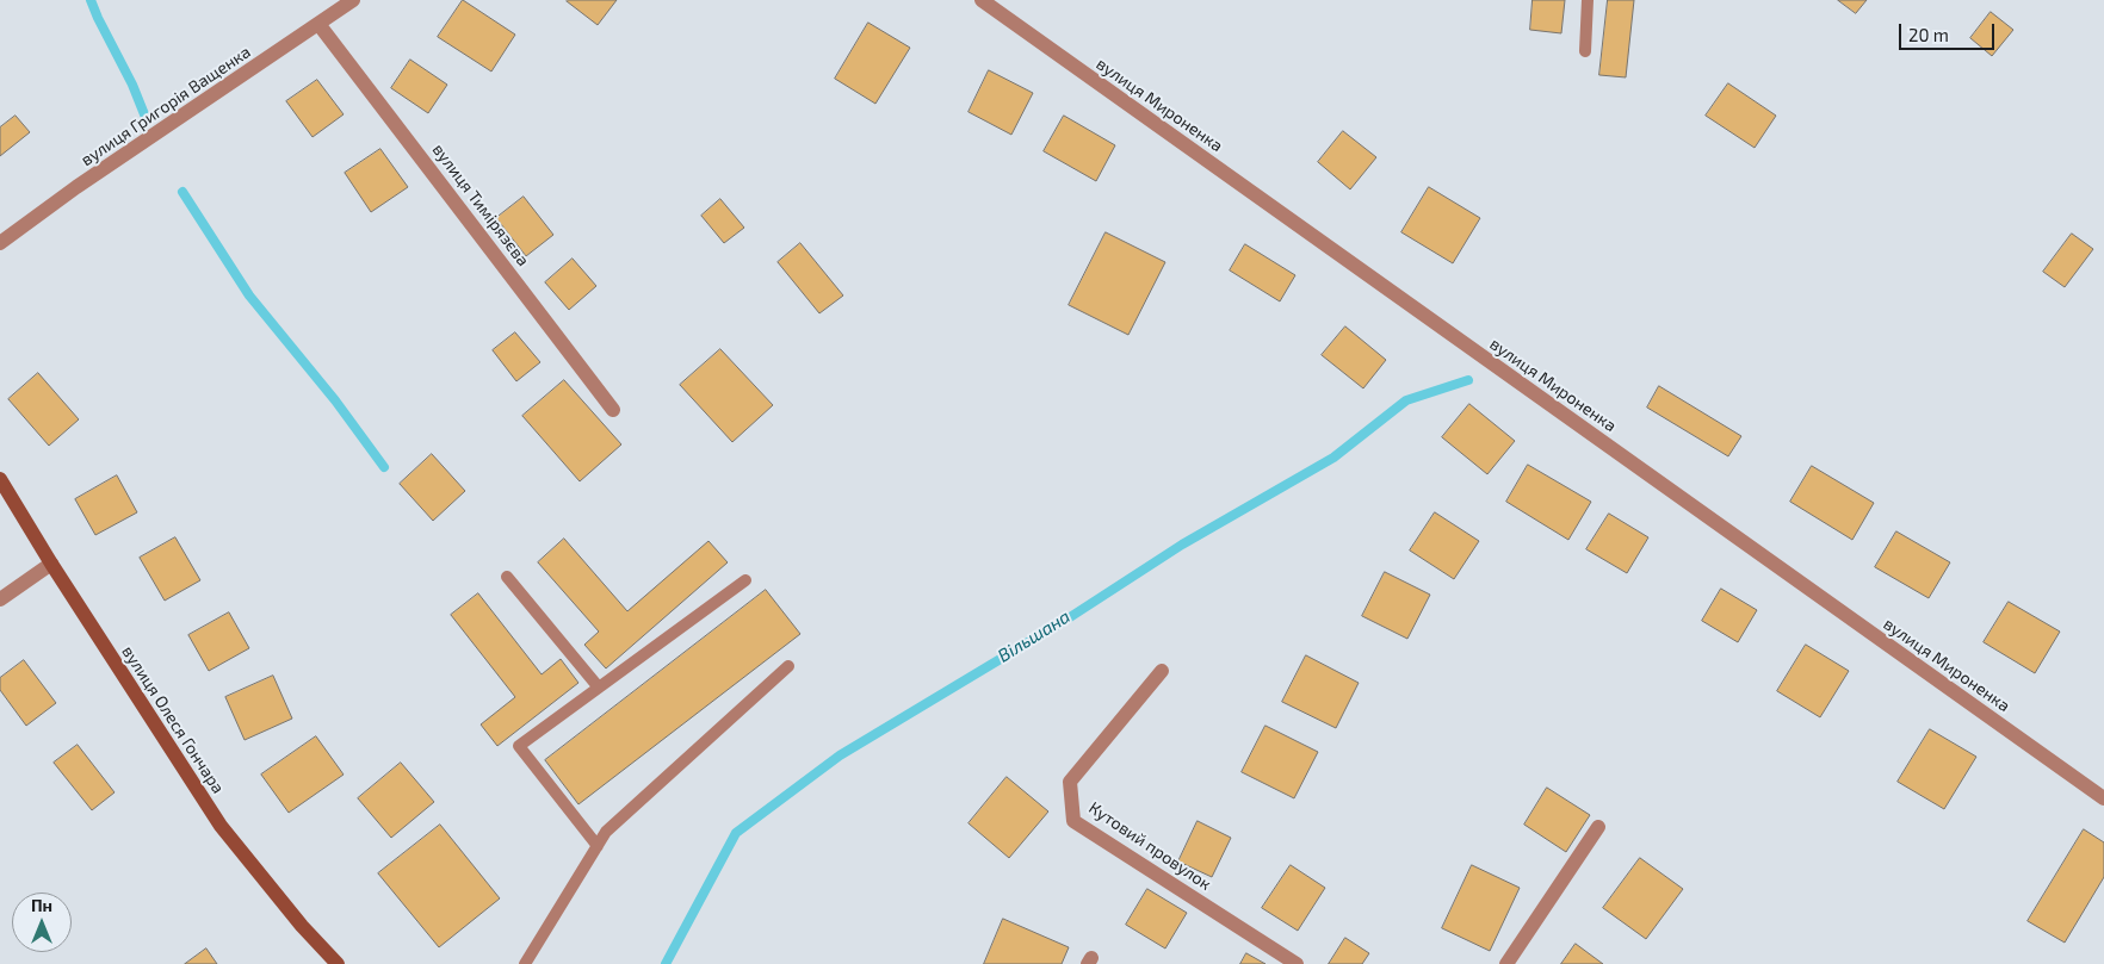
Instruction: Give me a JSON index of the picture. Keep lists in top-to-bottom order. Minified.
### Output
{"streets":{"main road":["вулиця Олеся Гончара"],"street":["вулиця Мироненка","вулиця Григорія Ващенка","вулиця Тимірязєва","Кутовий провулок"]},"crossings":[["вулиця Григорія Ващенка","вулиця Тимірязєва"]],"water":["Вільшана"],"scale_bar":"20 m","north":"top"}
